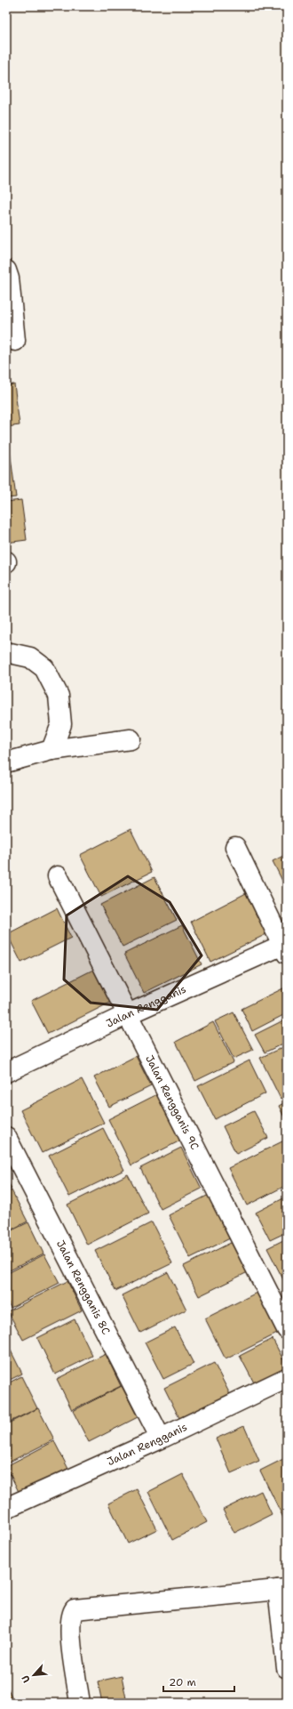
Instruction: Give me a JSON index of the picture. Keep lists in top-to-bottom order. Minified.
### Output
{"streets":{"street":["Jalan Rengganis","Jalan Rengganis 9C","Jalan Rengganis 8C"]},"crossings":[["Jalan Rengganis","Jalan Rengganis 9C"],["Jalan Rengganis","Jalan Rengganis 8C"]],"scale_bar":"20 m","north":"bottom left"}
